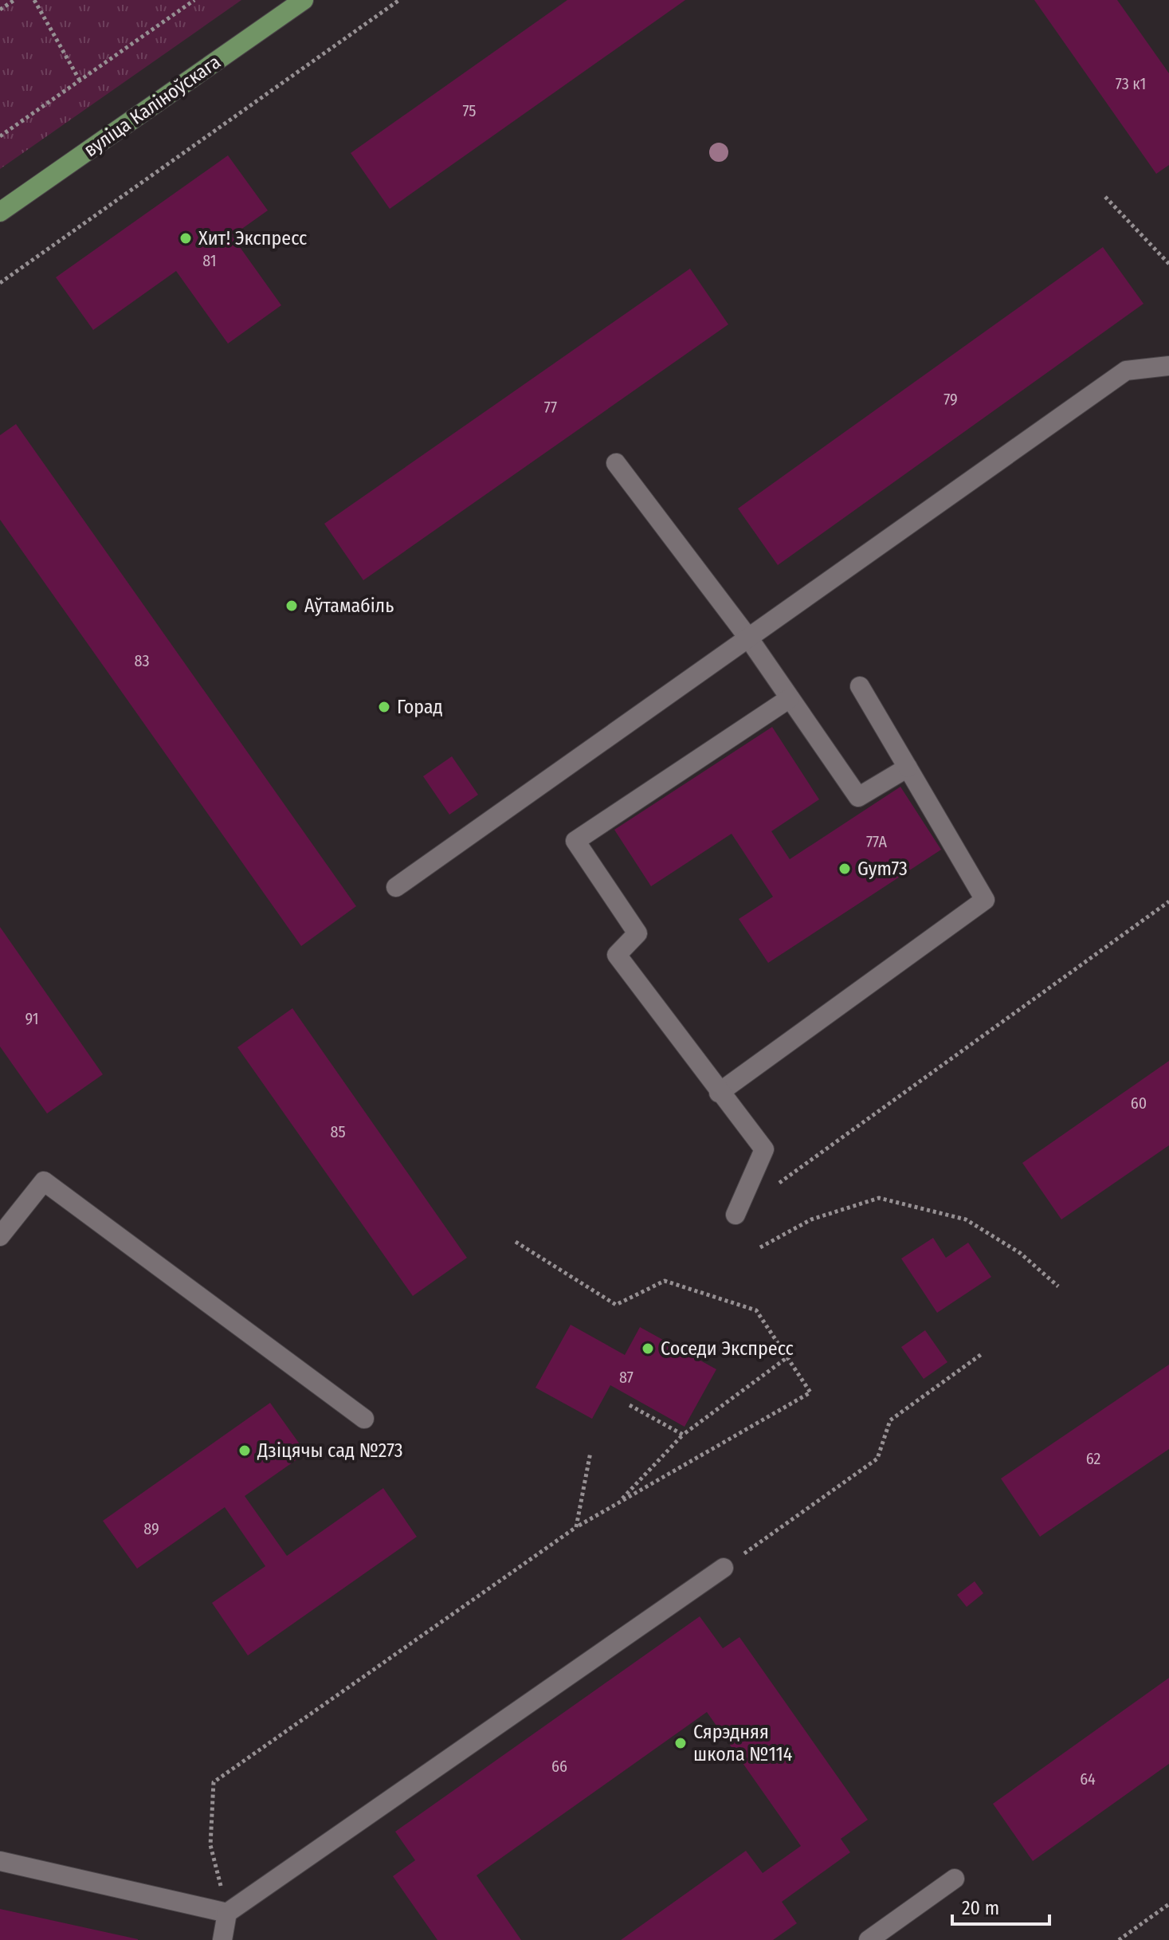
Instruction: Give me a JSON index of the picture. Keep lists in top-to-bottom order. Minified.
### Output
{"streets":{"main road":["вуліца Каліноўскага"]},"places":["Хит! Экспресс","Аўтамабіль","Горад","Gym73","Соседи Экспресс","Дзіцячы сад №273","Сярэдняя школа №114"],"house_numbers":["73 к1","75","81","79","77","83","77А","91","60","85","87","62","89","66","64"],"scale_bar":"20 m"}
